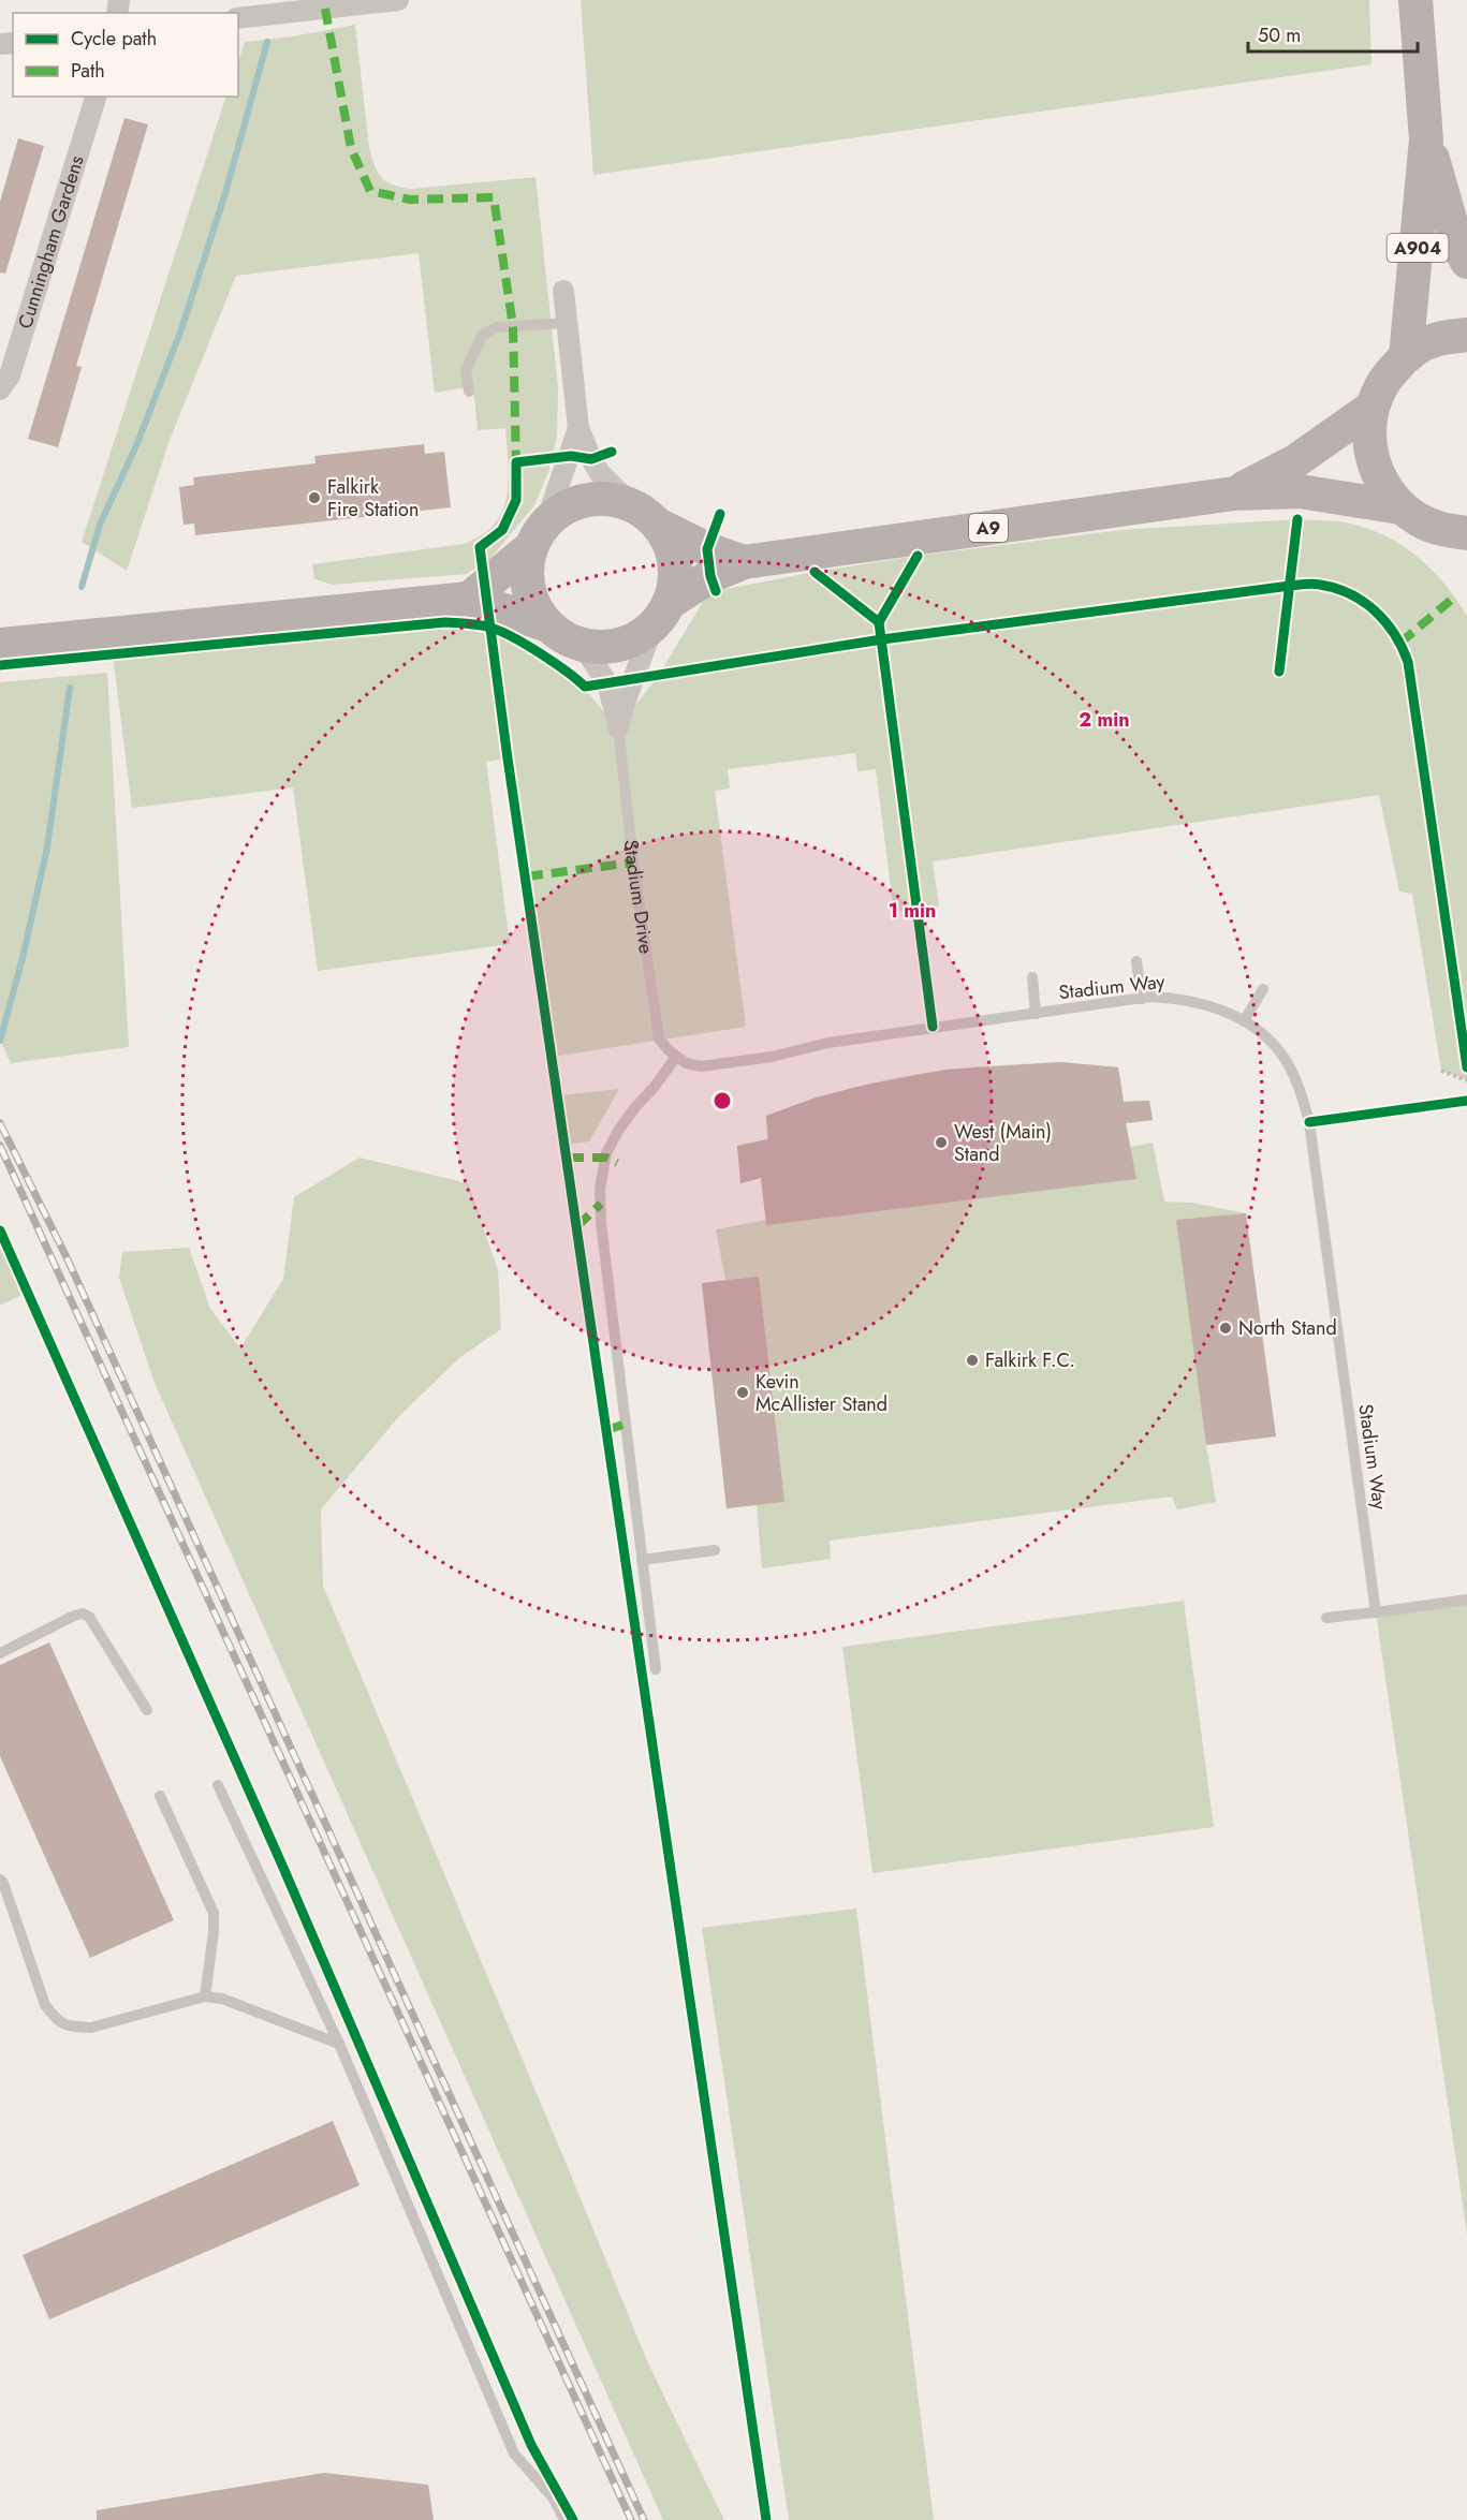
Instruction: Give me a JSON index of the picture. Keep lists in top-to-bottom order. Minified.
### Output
{"streets":{"main road":["A904","A9"],"street":["Cunningham Gardens","Stadium Drive"],"lane":["Stadium Way"]},"crossings":[["A9","Stadium Drive"],["Stadium Drive","Stadium Way"]],"places":["Falkirk Fire Station","West (Main) Stand","North Stand","Falkirk F.C.","Kevin McAllister Stand"],"legend":["Cycle path","Path"],"scale_bar":"50 m","rings":["2 min","1 min"]}
